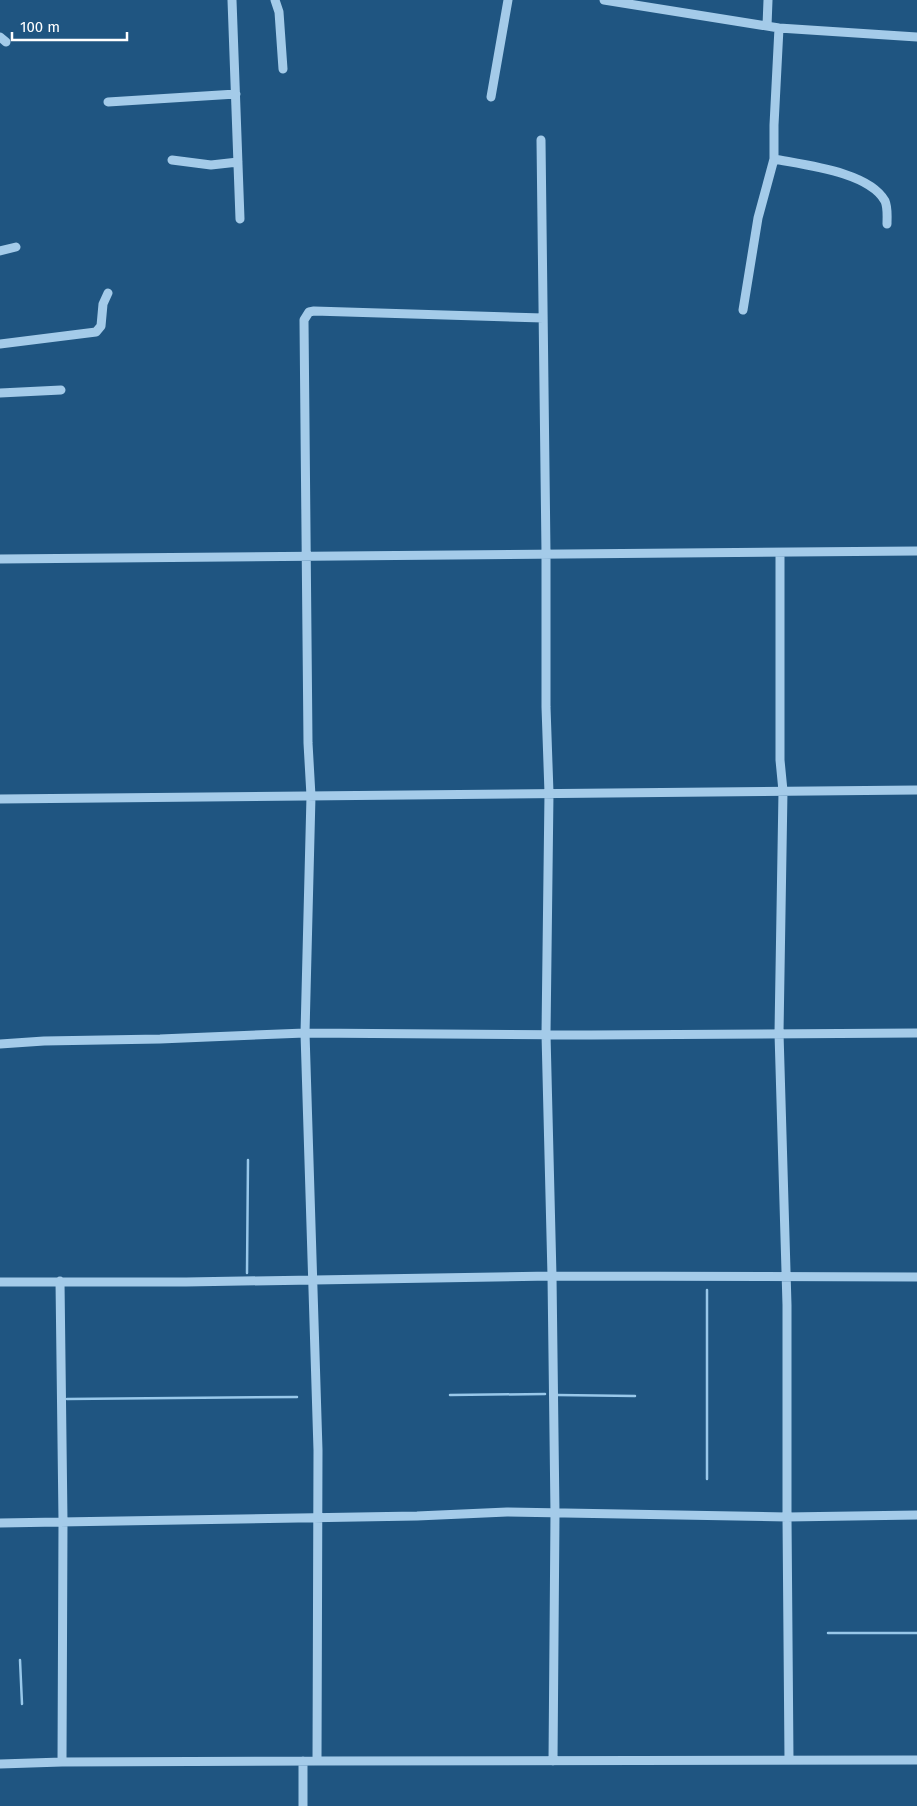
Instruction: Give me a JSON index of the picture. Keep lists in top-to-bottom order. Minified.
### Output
{"scale_bar":"100 m"}
